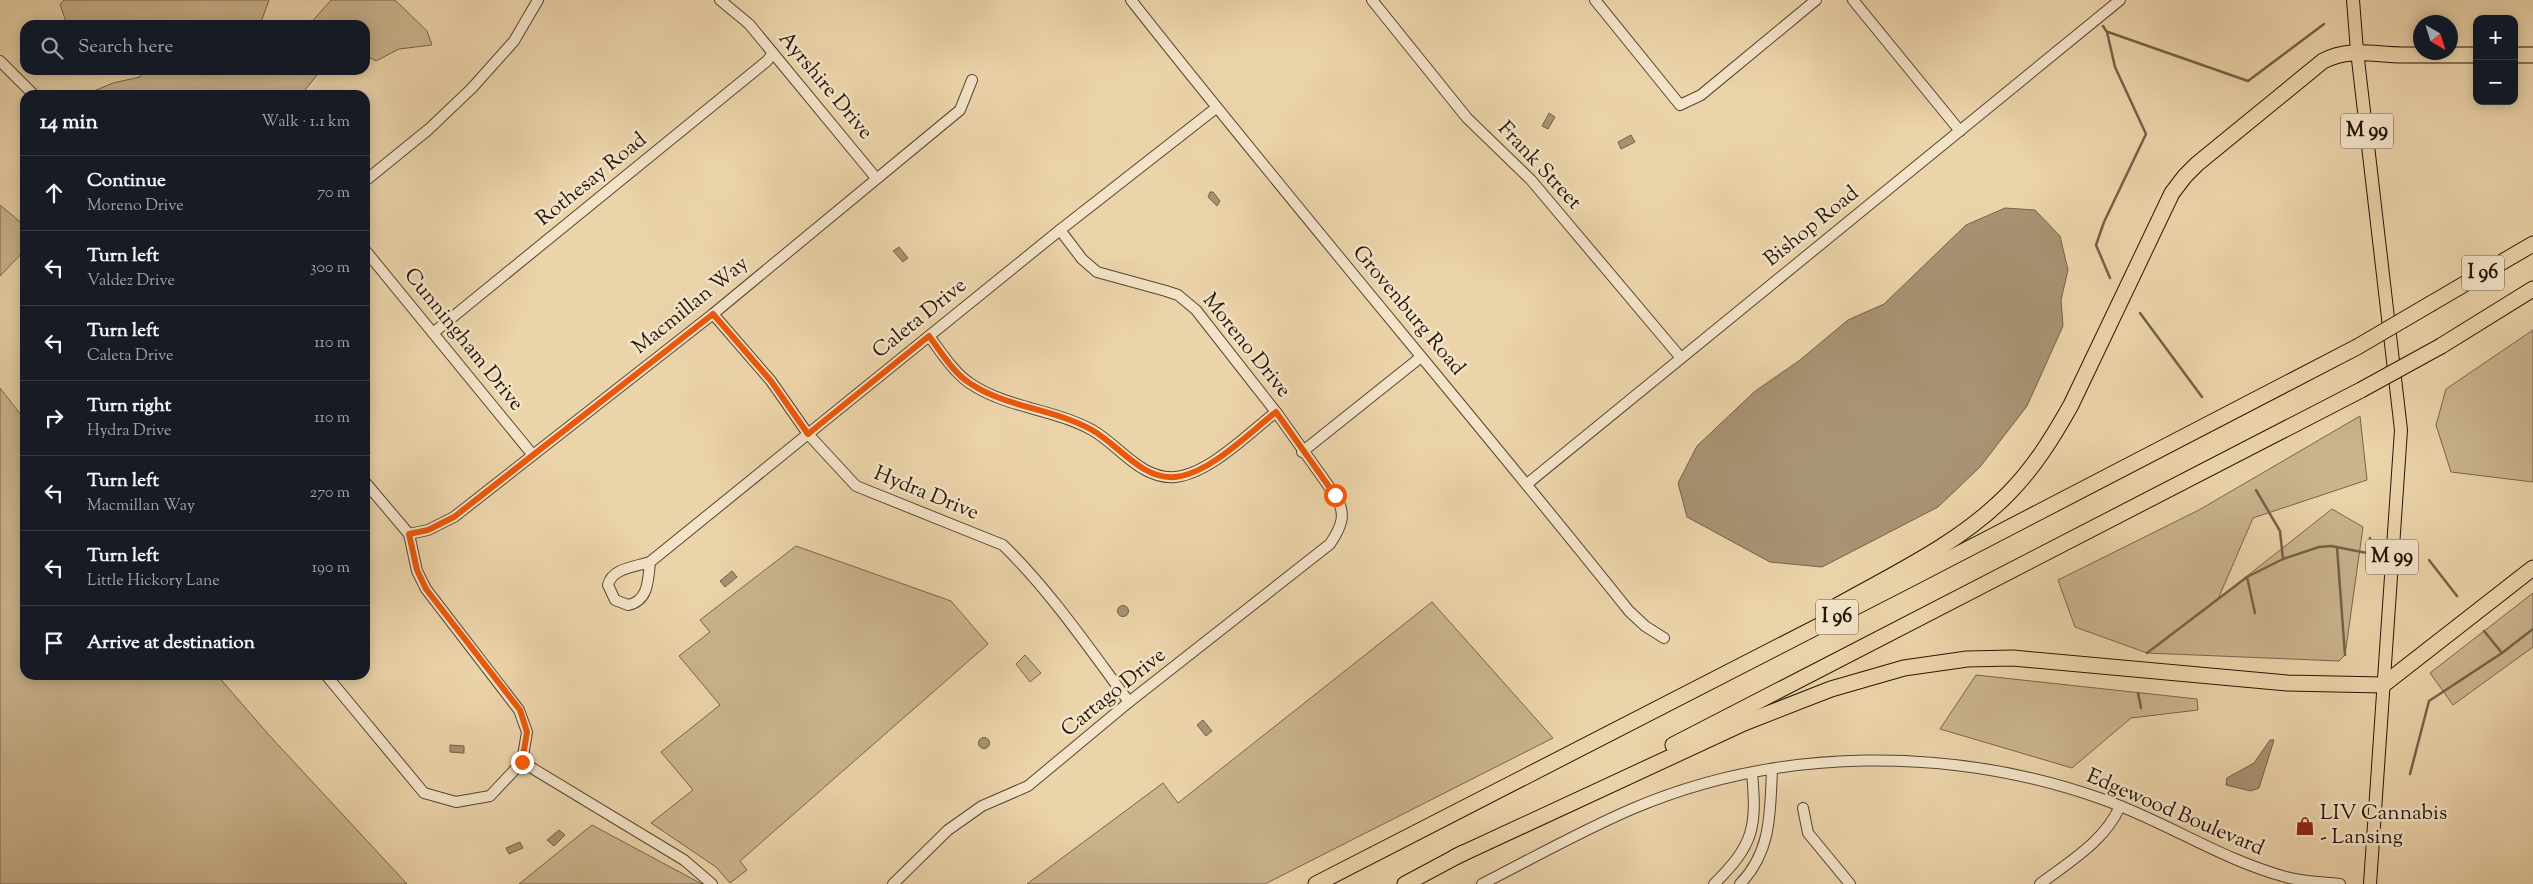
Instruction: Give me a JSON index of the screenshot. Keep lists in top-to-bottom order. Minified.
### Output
{"streets":{"highway":["I 96"],"main road":["M 99"],"street":["Ayrshire Drive","Frank Street","Rothesay Road","Bishop Road","Macmillan Way","Grovenburg Road","Caleta Drive","Cunningham Drive","Moreno Drive","Hydra Drive","Cartago Drive","Edgewood Boulevard"]},"crossings":[["Ayrshire Drive","Rothesay Road"],["Ayrshire Drive","Macmillan Way"],["Frank Street","Bishop Road"],["Rothesay Road","Cunningham Drive"],["Bishop Road","Grovenburg Road"],["Macmillan Way","Cunningham Drive"],["Macmillan Way","Hydra Drive"],["Grovenburg Road","Caleta Drive"],["Caleta Drive","Moreno Drive"],["Caleta Drive","Hydra Drive"],["Moreno Drive","Cartago Drive"],["Hydra Drive","Cartago Drive"]],"places":{"shop":["LIV Cannabis - Lansing"]},"north":"bottom right","page":{"map_buttons":["+","−"],"search":"Search here","heading":["14 min","Walk · 1.1 km"],"list":[["Continue","Moreno Drive","70 m"],["Turn left","Valdez Drive","300 m"],["Turn left","Caleta Drive","110 m"],["Turn right","Hydra Drive","110 m"],["Turn left","Macmillan Way","270 m"],["Turn left","Little Hickory Lane","190 m"],"Arrive at destination"]}}
